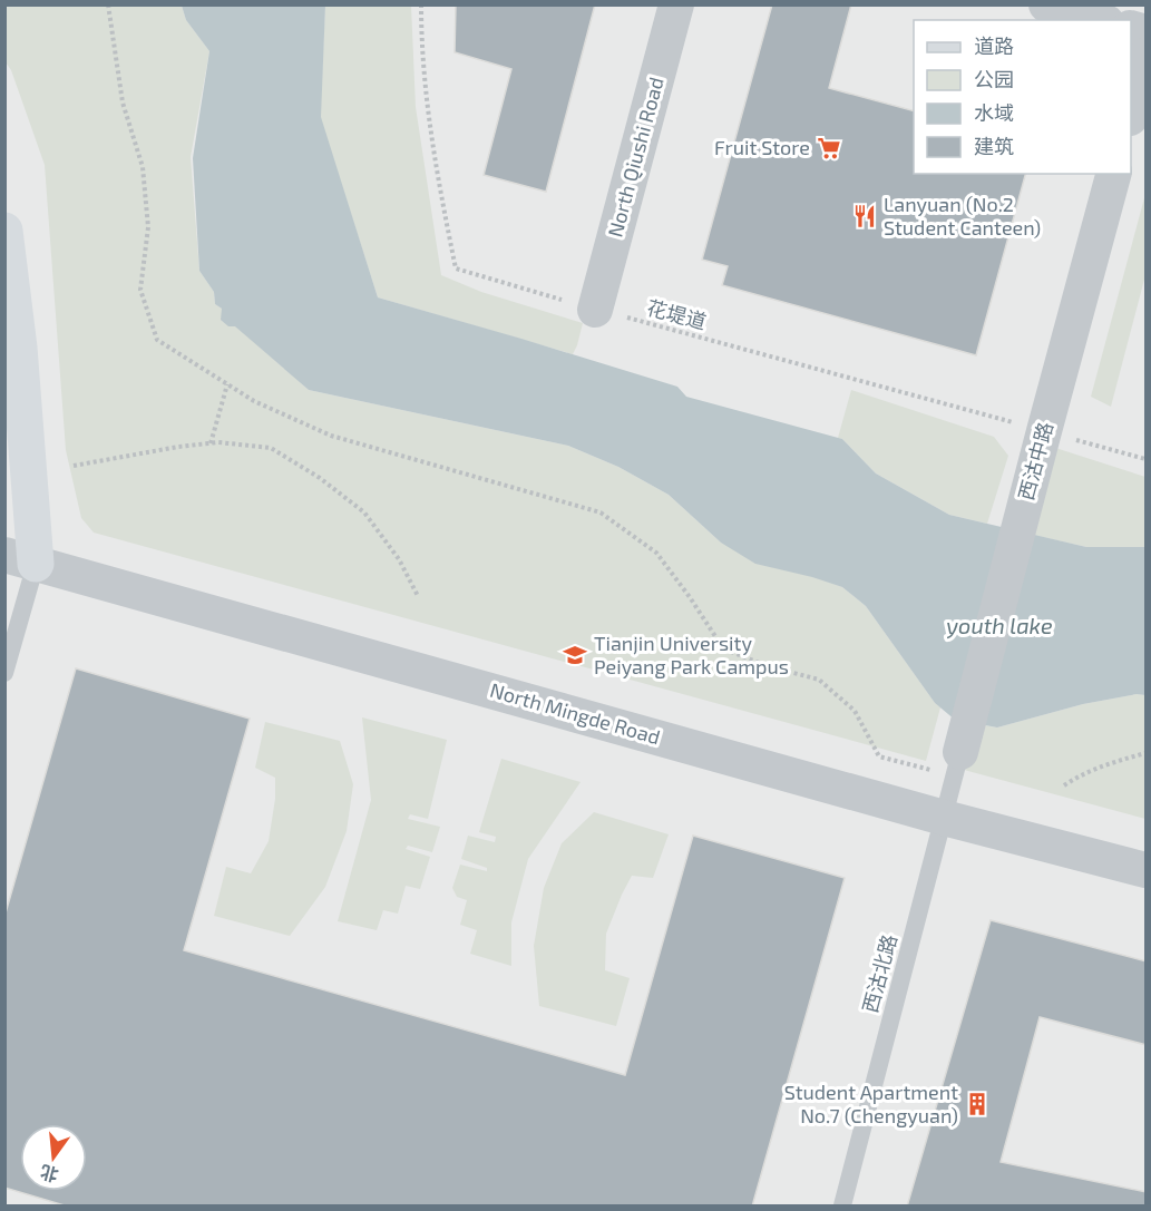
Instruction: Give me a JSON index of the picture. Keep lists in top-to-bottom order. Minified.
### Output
{"streets":{"street":["North Qiushi Road","西沽中路","North Mingde Road"],"lane":["西沽北路"],"path":["花堤道"]},"crossings":[["North Qiushi Road","花堤道"],["花堤道","西沽中路"],["西沽中路","西沽北路"],["North Mingde Road","西沽北路"]],"water":["youth lake"],"places":{"supermarket":["Fruit Store"],"restaurant":["Lanyuan (No.2 Student Canteen)"],"school or university":["Tianjin University Peiyang Park Campus"],"building":["Student Apartment No.7 (Chengyuan)"]},"legend":["道路","公园","水域","建筑"],"north":"bottom"}
